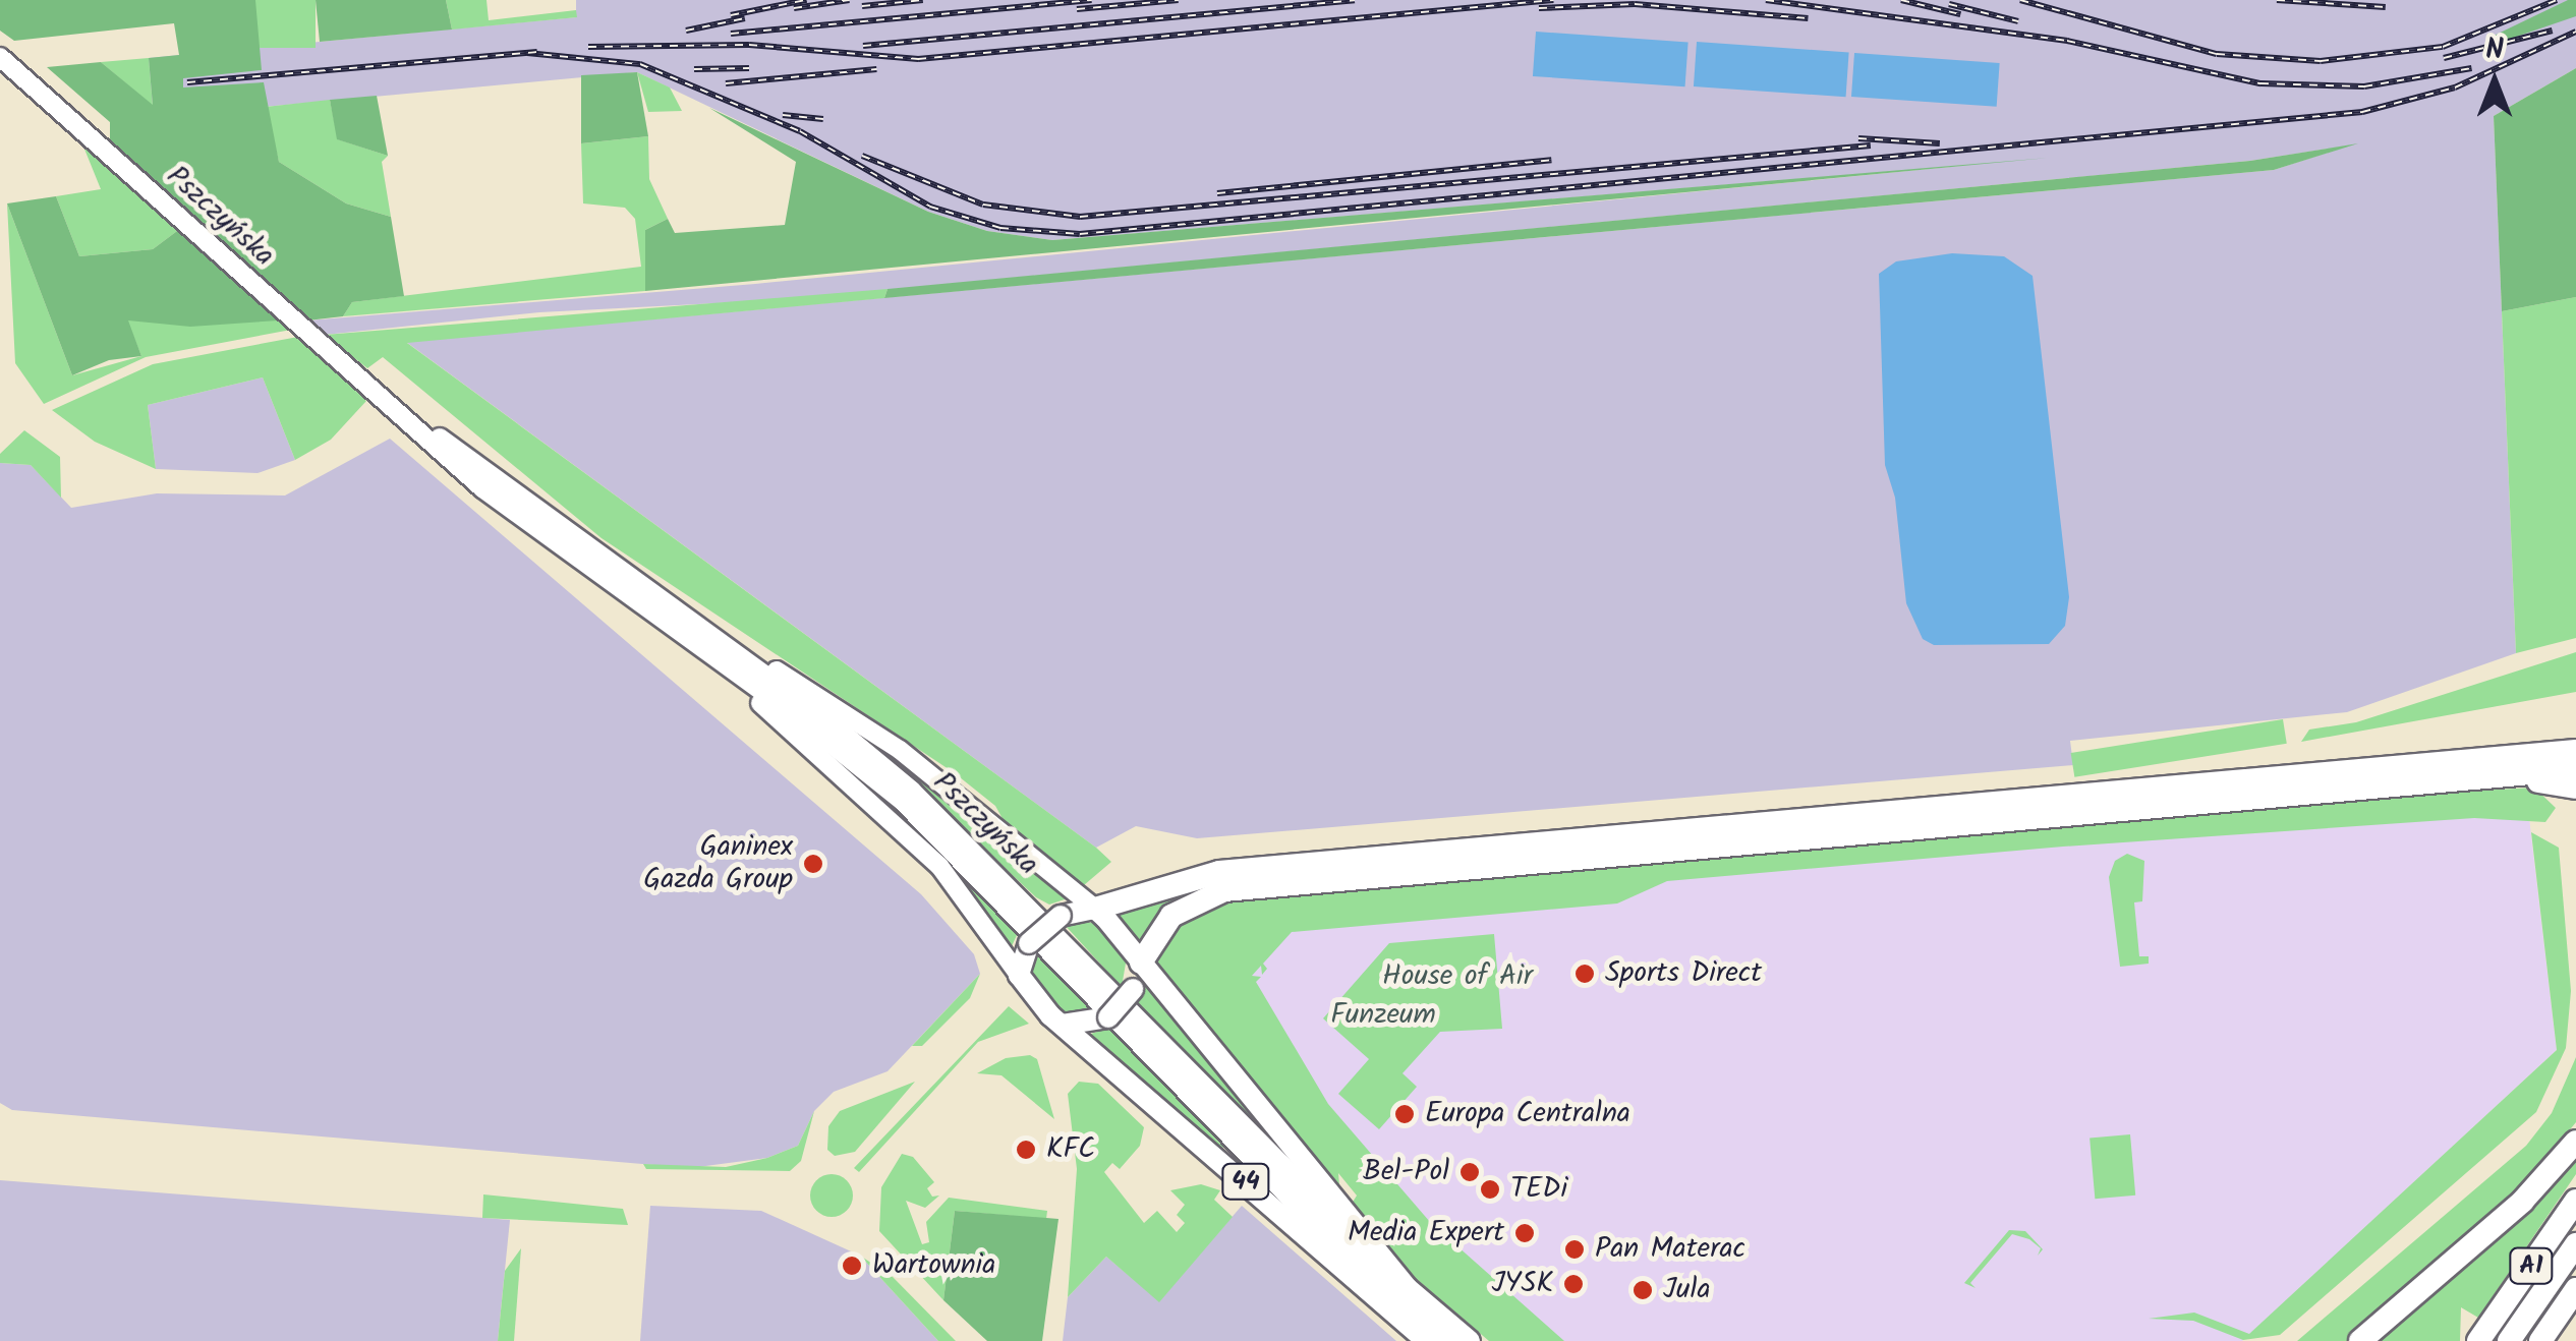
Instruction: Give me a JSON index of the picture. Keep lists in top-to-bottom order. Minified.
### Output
{"streets":{"highway":["A1"],"main road":["Pszczyńska","44"]},"crossings":[["Pszczyńska","44"]],"parks":["House of Air","Funzeum"],"places":["Ganinex Gazda Group","Sports Direct","Europa Centralna","KFC","Bel-Pol","TEDi","Media Expert","Pan Materac","Wartownia","JYSK","Jula"],"north":"top"}
